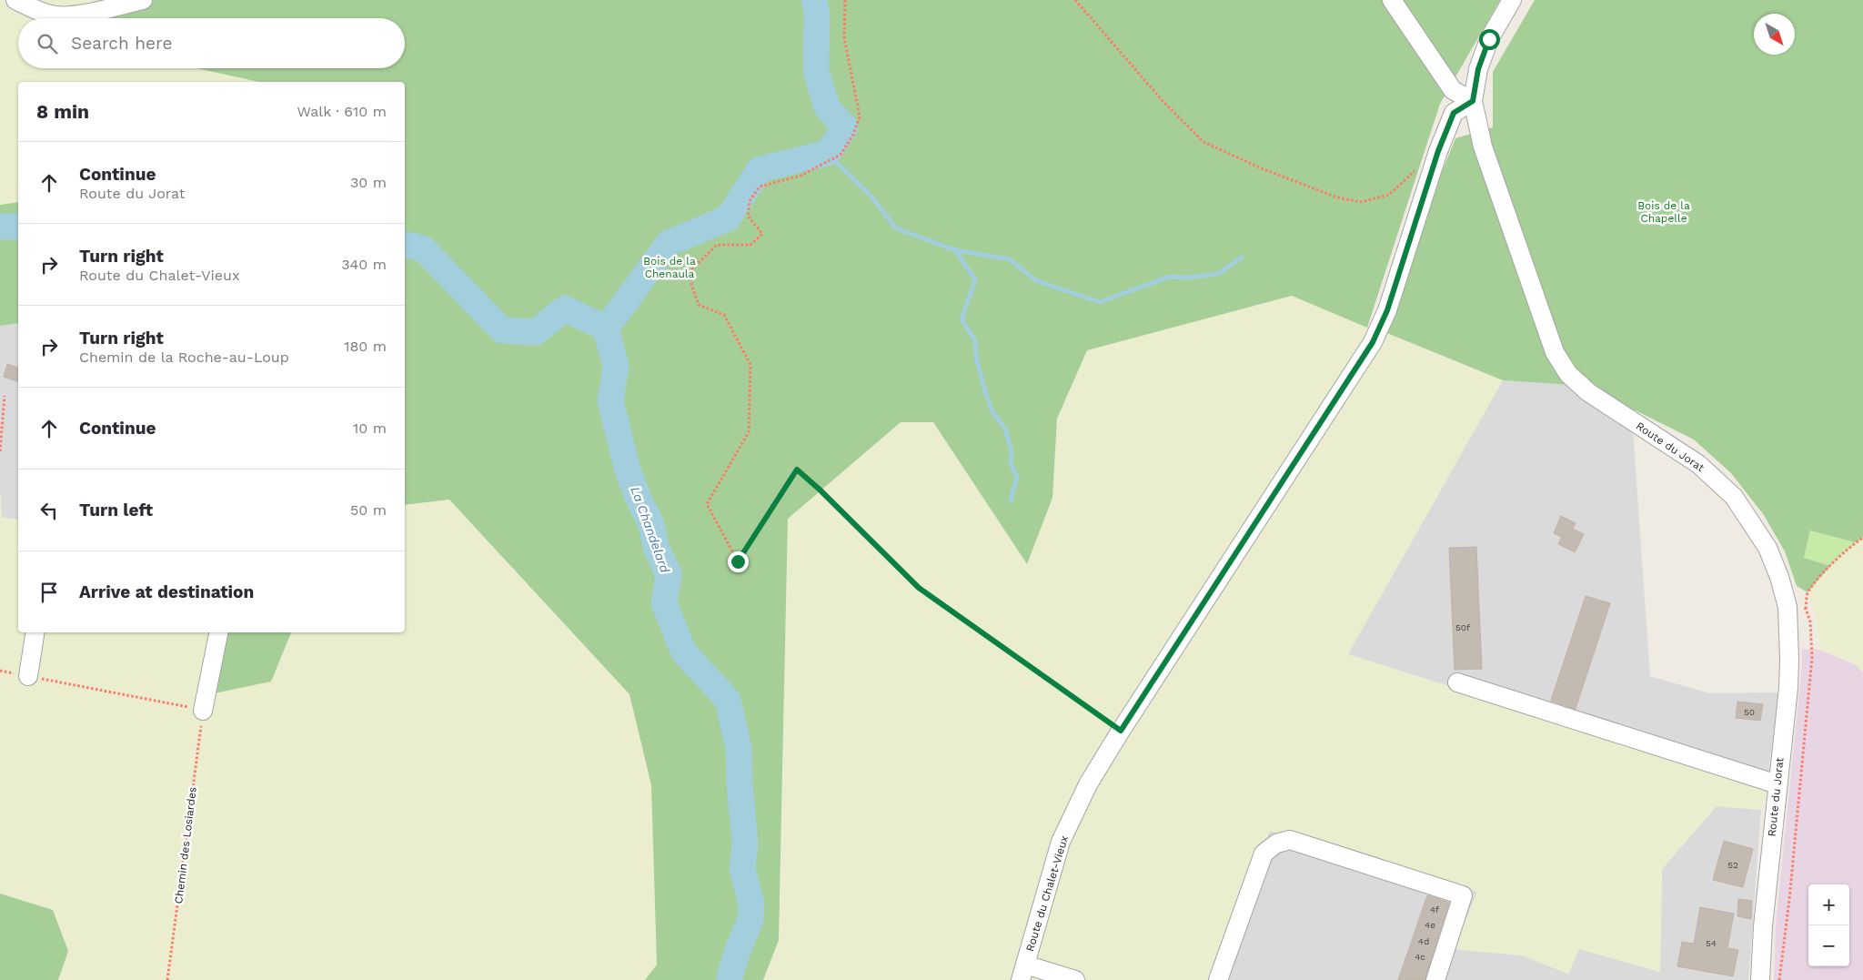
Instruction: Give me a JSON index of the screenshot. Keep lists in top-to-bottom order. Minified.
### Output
{"streets":{"street":["Route du Jorat","Route du Chalet-Vieux"],"path":["Chemin des Losiardes"]},"crossings":[["Route du Jorat","Route du Chalet-Vieux"]],"water":["La Chandelard"],"parks":["Bois de la Chapelle","Bois de la Chenaula"],"house_numbers":["50f","50","52","4f","4e","4d","54","4c"],"north":"bottom right","page":{"search":"Search here","heading":["8 min","Walk · 610 m"],"list":[["Continue","Route du Jorat","30 m"],["Turn right","Route du Chalet-Vieux","340 m"],["Turn right","Chemin de la Roche-au-Loup","180 m"],["Continue","10 m"],["Turn left","50 m"],"Arrive at destination"],"map_buttons":["+","−"]}}
